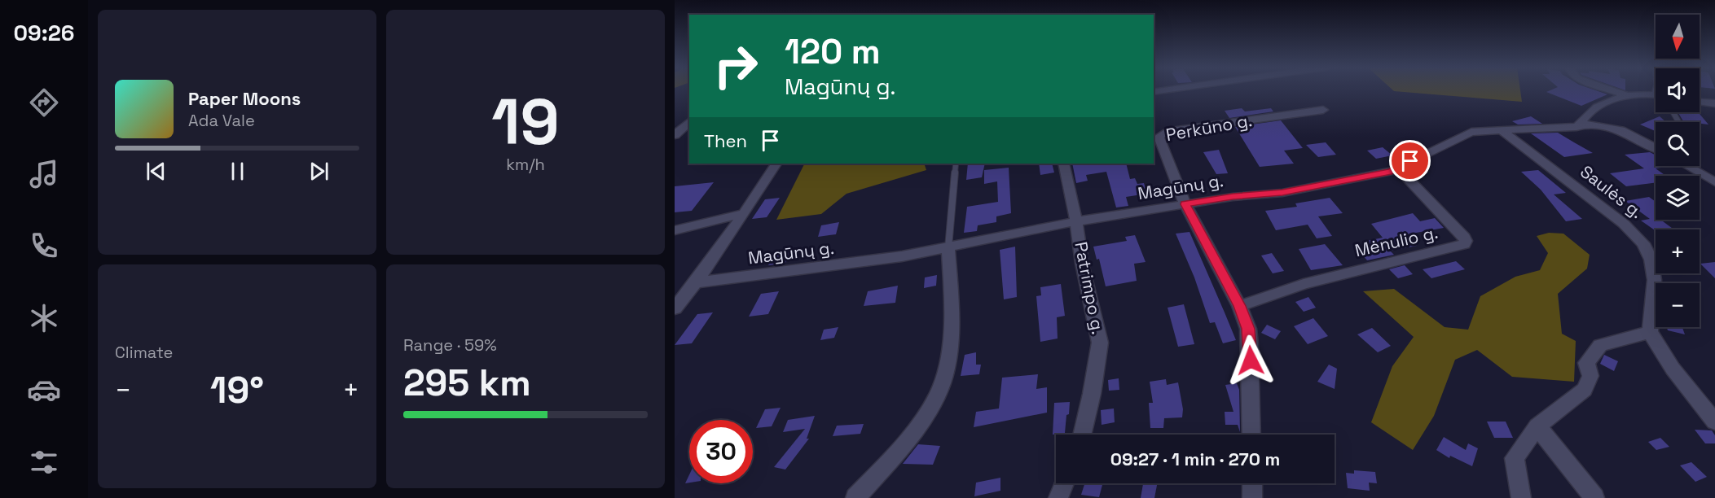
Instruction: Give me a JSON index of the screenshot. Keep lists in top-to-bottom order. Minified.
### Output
{"streets":{"street":["Perkūno g.","Magūnų g.","Saulės g.","Mėnulio g.","Patrimpo g."]},"crossings":[["Perkūno g.","Magūnų g."],["Perkūno g.","Mėnulio g."],["Magūnų g.","Saulės g."],["Magūnų g.","Mėnulio g."],["Magūnų g.","Patrimpo g."]],"north":"bottom","page":{"tabs":"09:26","tile":[["19","km/h"],"Climate",["Range · 59%","295 km"]],"map_buttons":["+","−"],"turn":["120 m","Magūnų g."],"song":["Paper Moons","Ada Vale"],"then":"Then","heat":["−","19°","+"],"limit":"30","trip":"09:27 · 1 min · 270 m"}}
